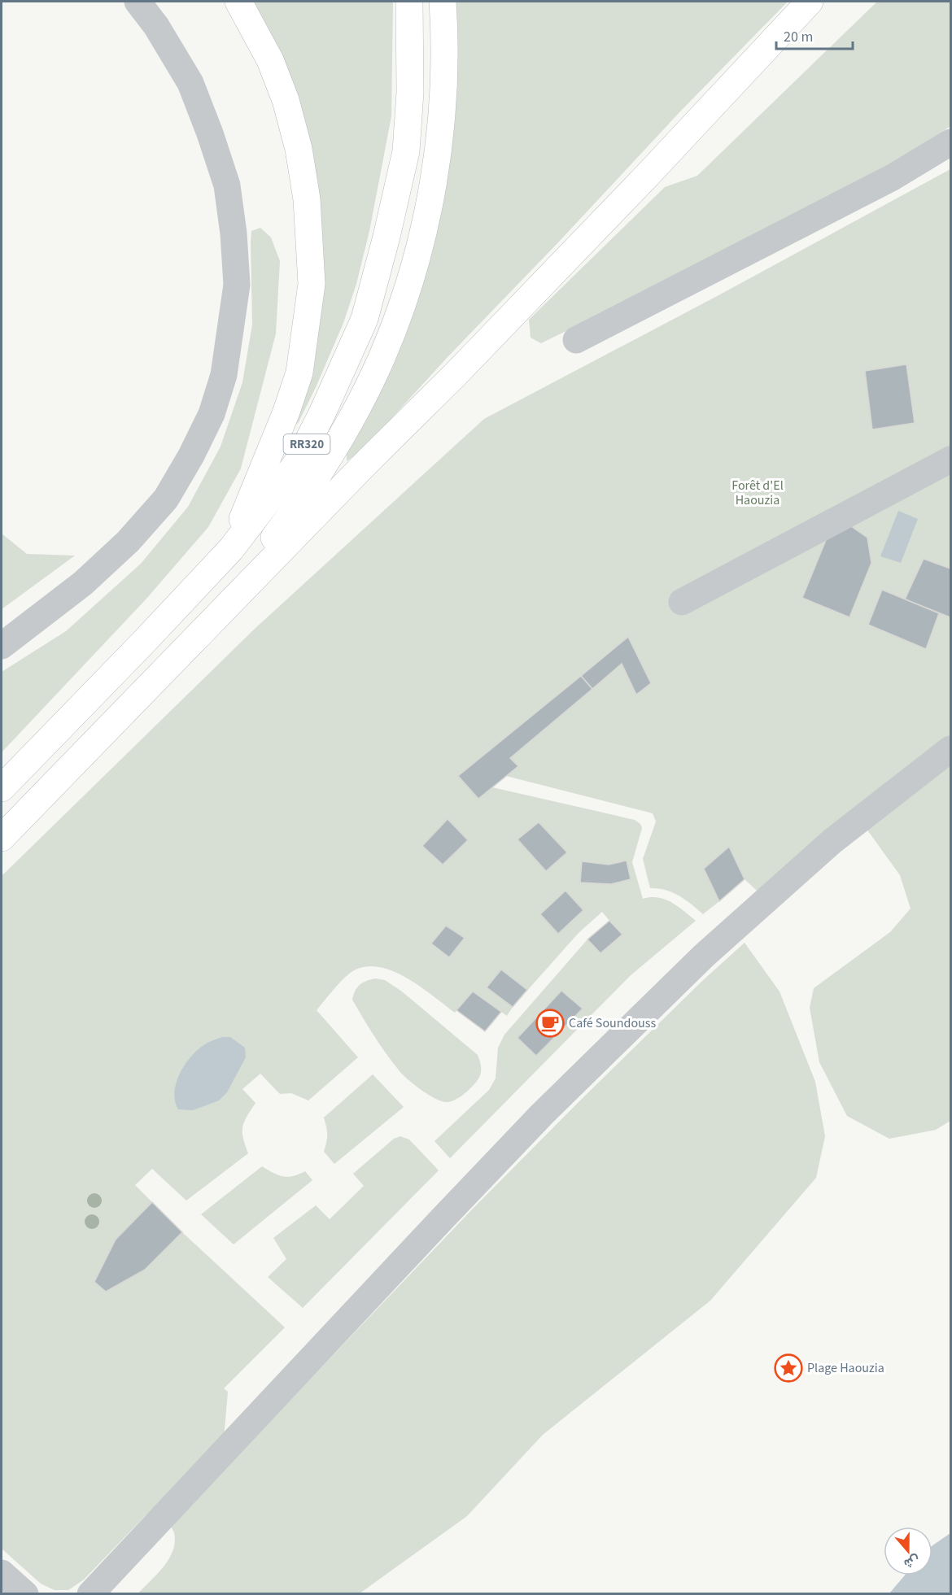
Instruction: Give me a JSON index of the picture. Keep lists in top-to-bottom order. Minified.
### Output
{"streets":{"highway":["RR320"]},"parks":["Forêt d'El Haouzia"],"places":{"cafe":["Café Soundouss"],"place":["Plage Haouzia"]},"scale_bar":"20 m","north":"bottom"}
